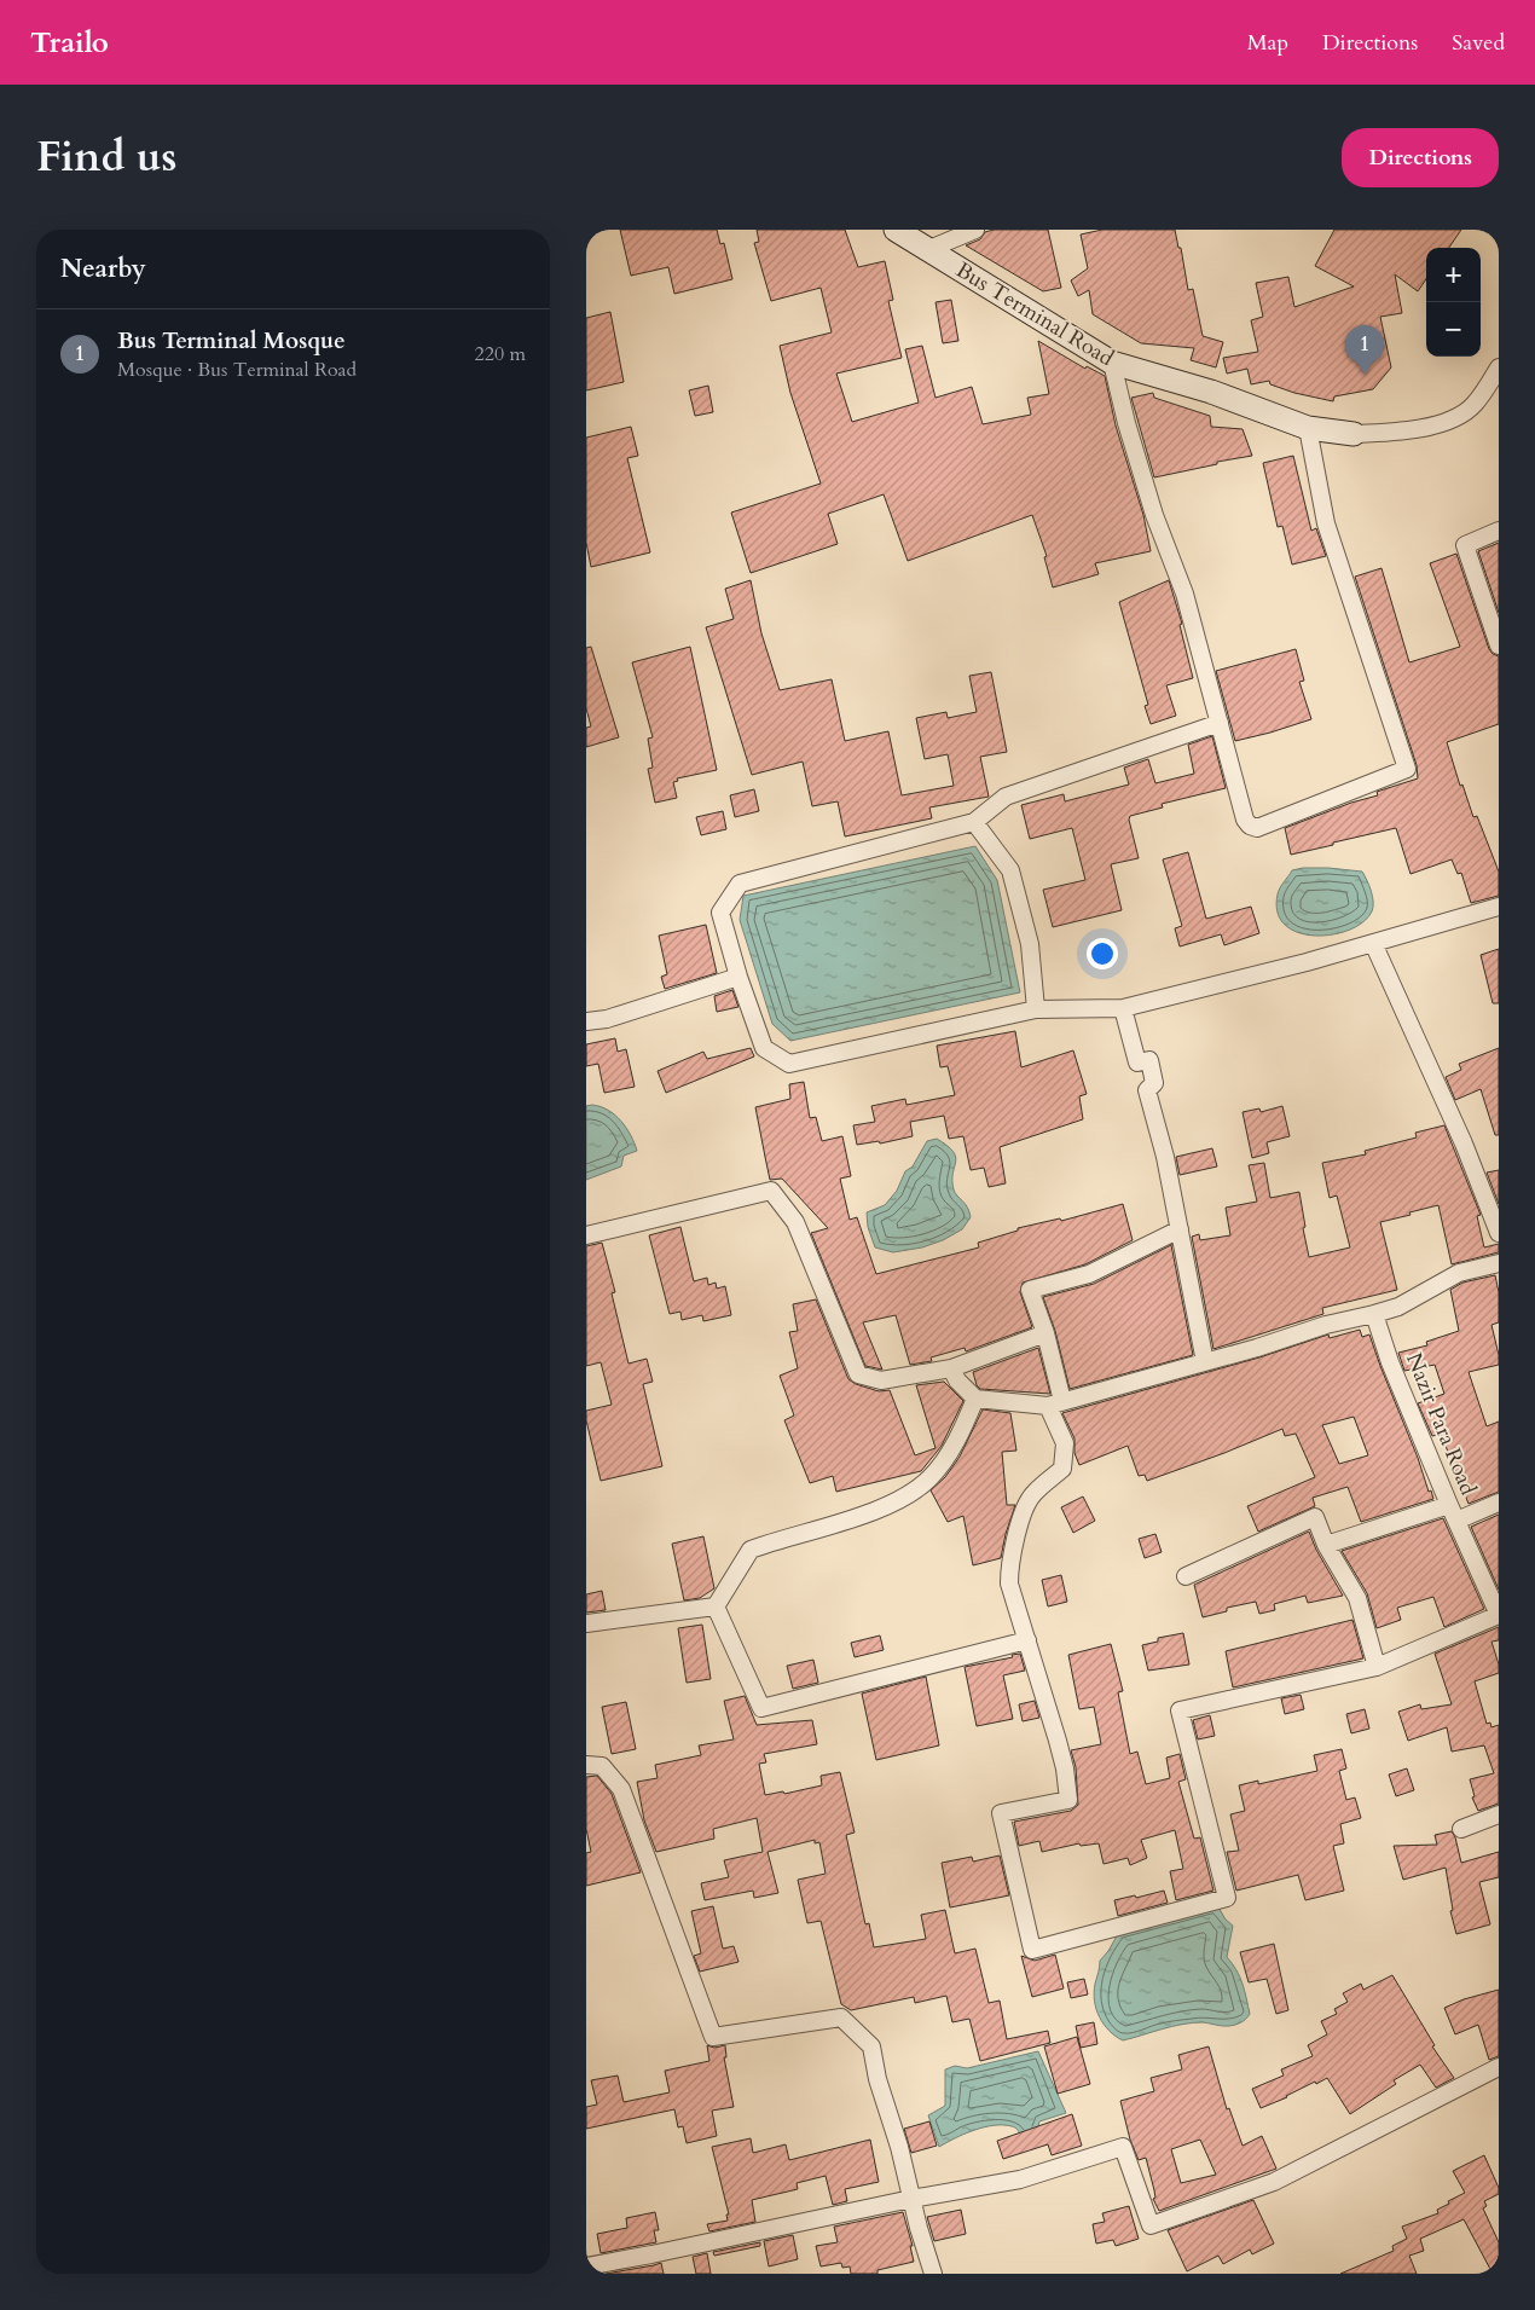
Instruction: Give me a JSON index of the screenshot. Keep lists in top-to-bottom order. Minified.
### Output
{"streets":{"main road":["Bus Terminal Road"],"street":["Nazir Para Road"]},"page":{"header":"Trailo","nav":["Map","Directions","Saved"],"title":"Find us","buttons":"Directions","heading":"Nearby","map_buttons":["+","−"],"list":[{"mark":"1","name":"Bus Terminal Mosque","note":"Mosque · Bus Terminal Road","value":"220 m"}],"pins":"1"}}
